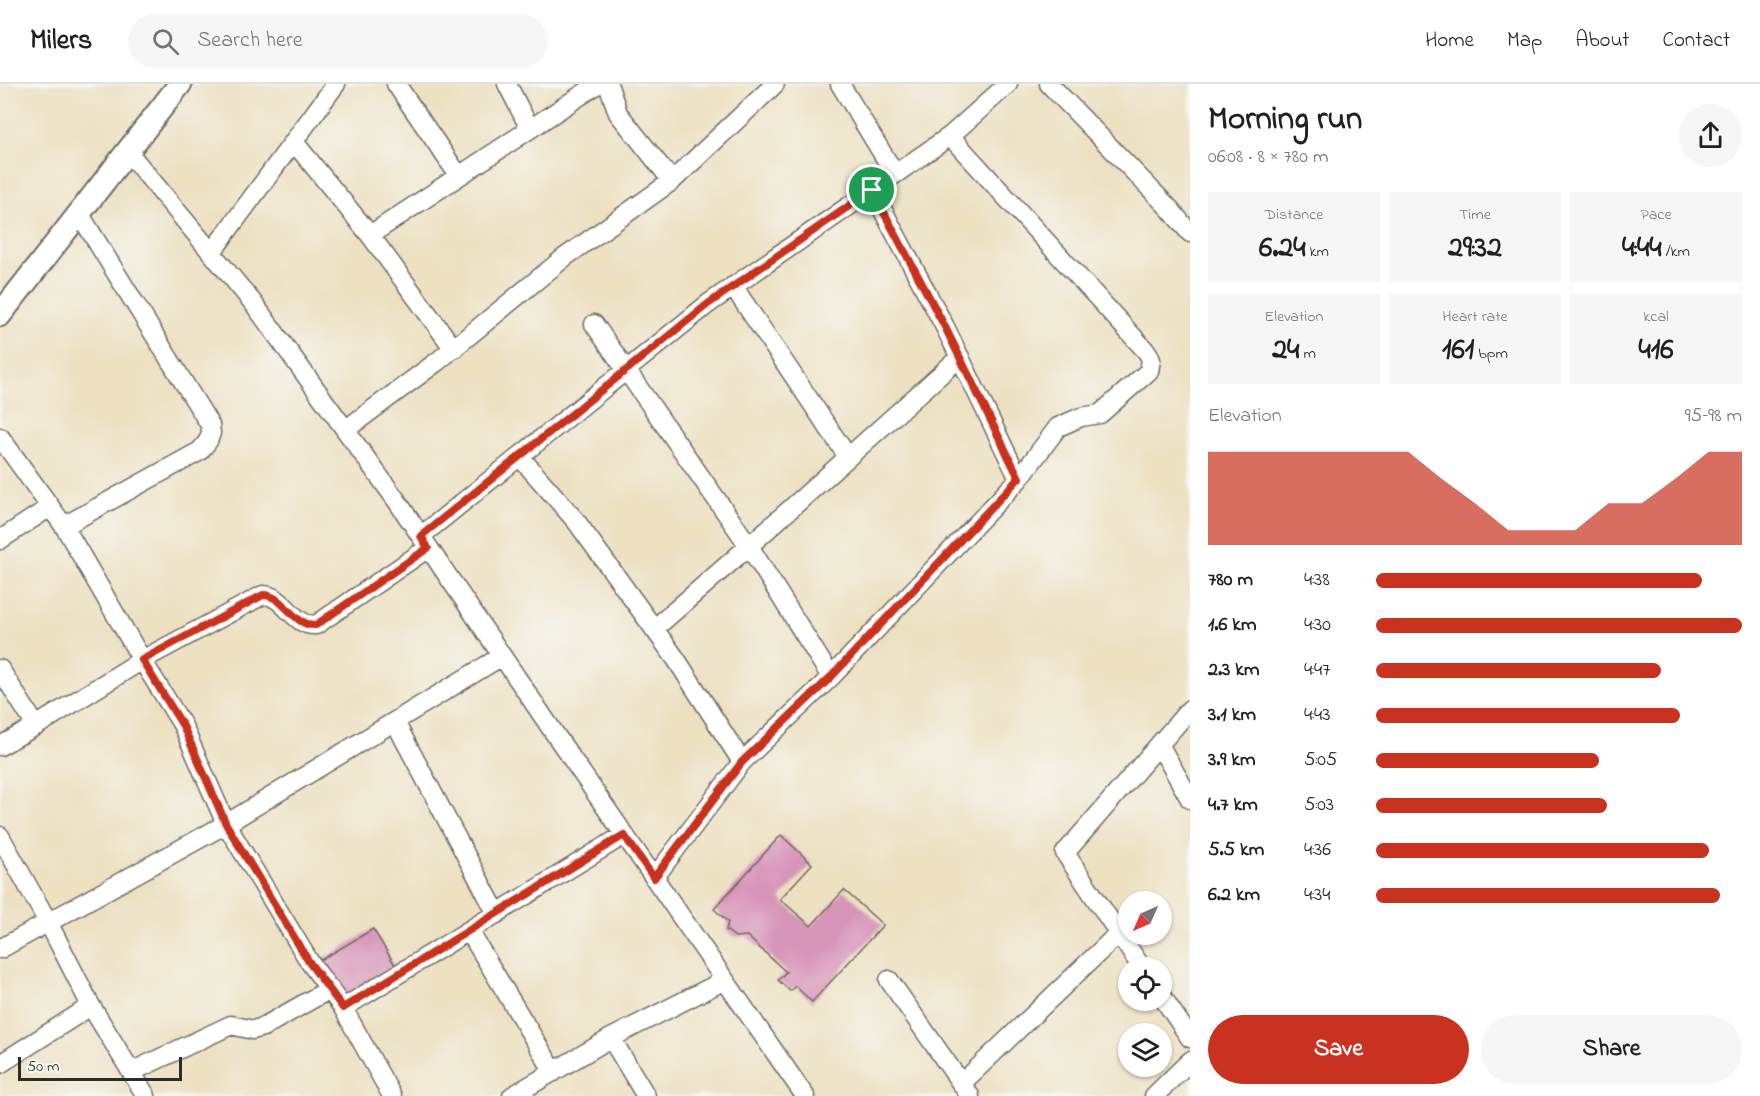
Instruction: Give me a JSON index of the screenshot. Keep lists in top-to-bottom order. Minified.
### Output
{"scale_bar":"50 m","north":"bottom left","page":{"header":"Milers","search":"Search here","nav":["Home","Map","About","Contact"],"heading":["Morning run","06:08 · 8 × 780 m"],"stats":[["Distance","6.24 km"],["Time","29:32"],["Pace","4:44 /km"],["Elevation","24 m"],["Heart rate","161 bpm"],["kcal","416"]],"chart":["Elevation","95–98 m"],"list":[{"name":"780 m","note":"4:38"},{"name":"1.6 km","note":"4:30"},{"name":"2.3 km","note":"4:47"},{"name":"3.1 km","note":"4:43"},{"name":"3.9 km","note":"5:05"},{"name":"4.7 km","note":"5:03"},{"name":"5.5 km","note":"4:36"},{"name":"6.2 km","note":"4:34"}],"buttons":["Save","Share"],"scale":"50 m"}}
